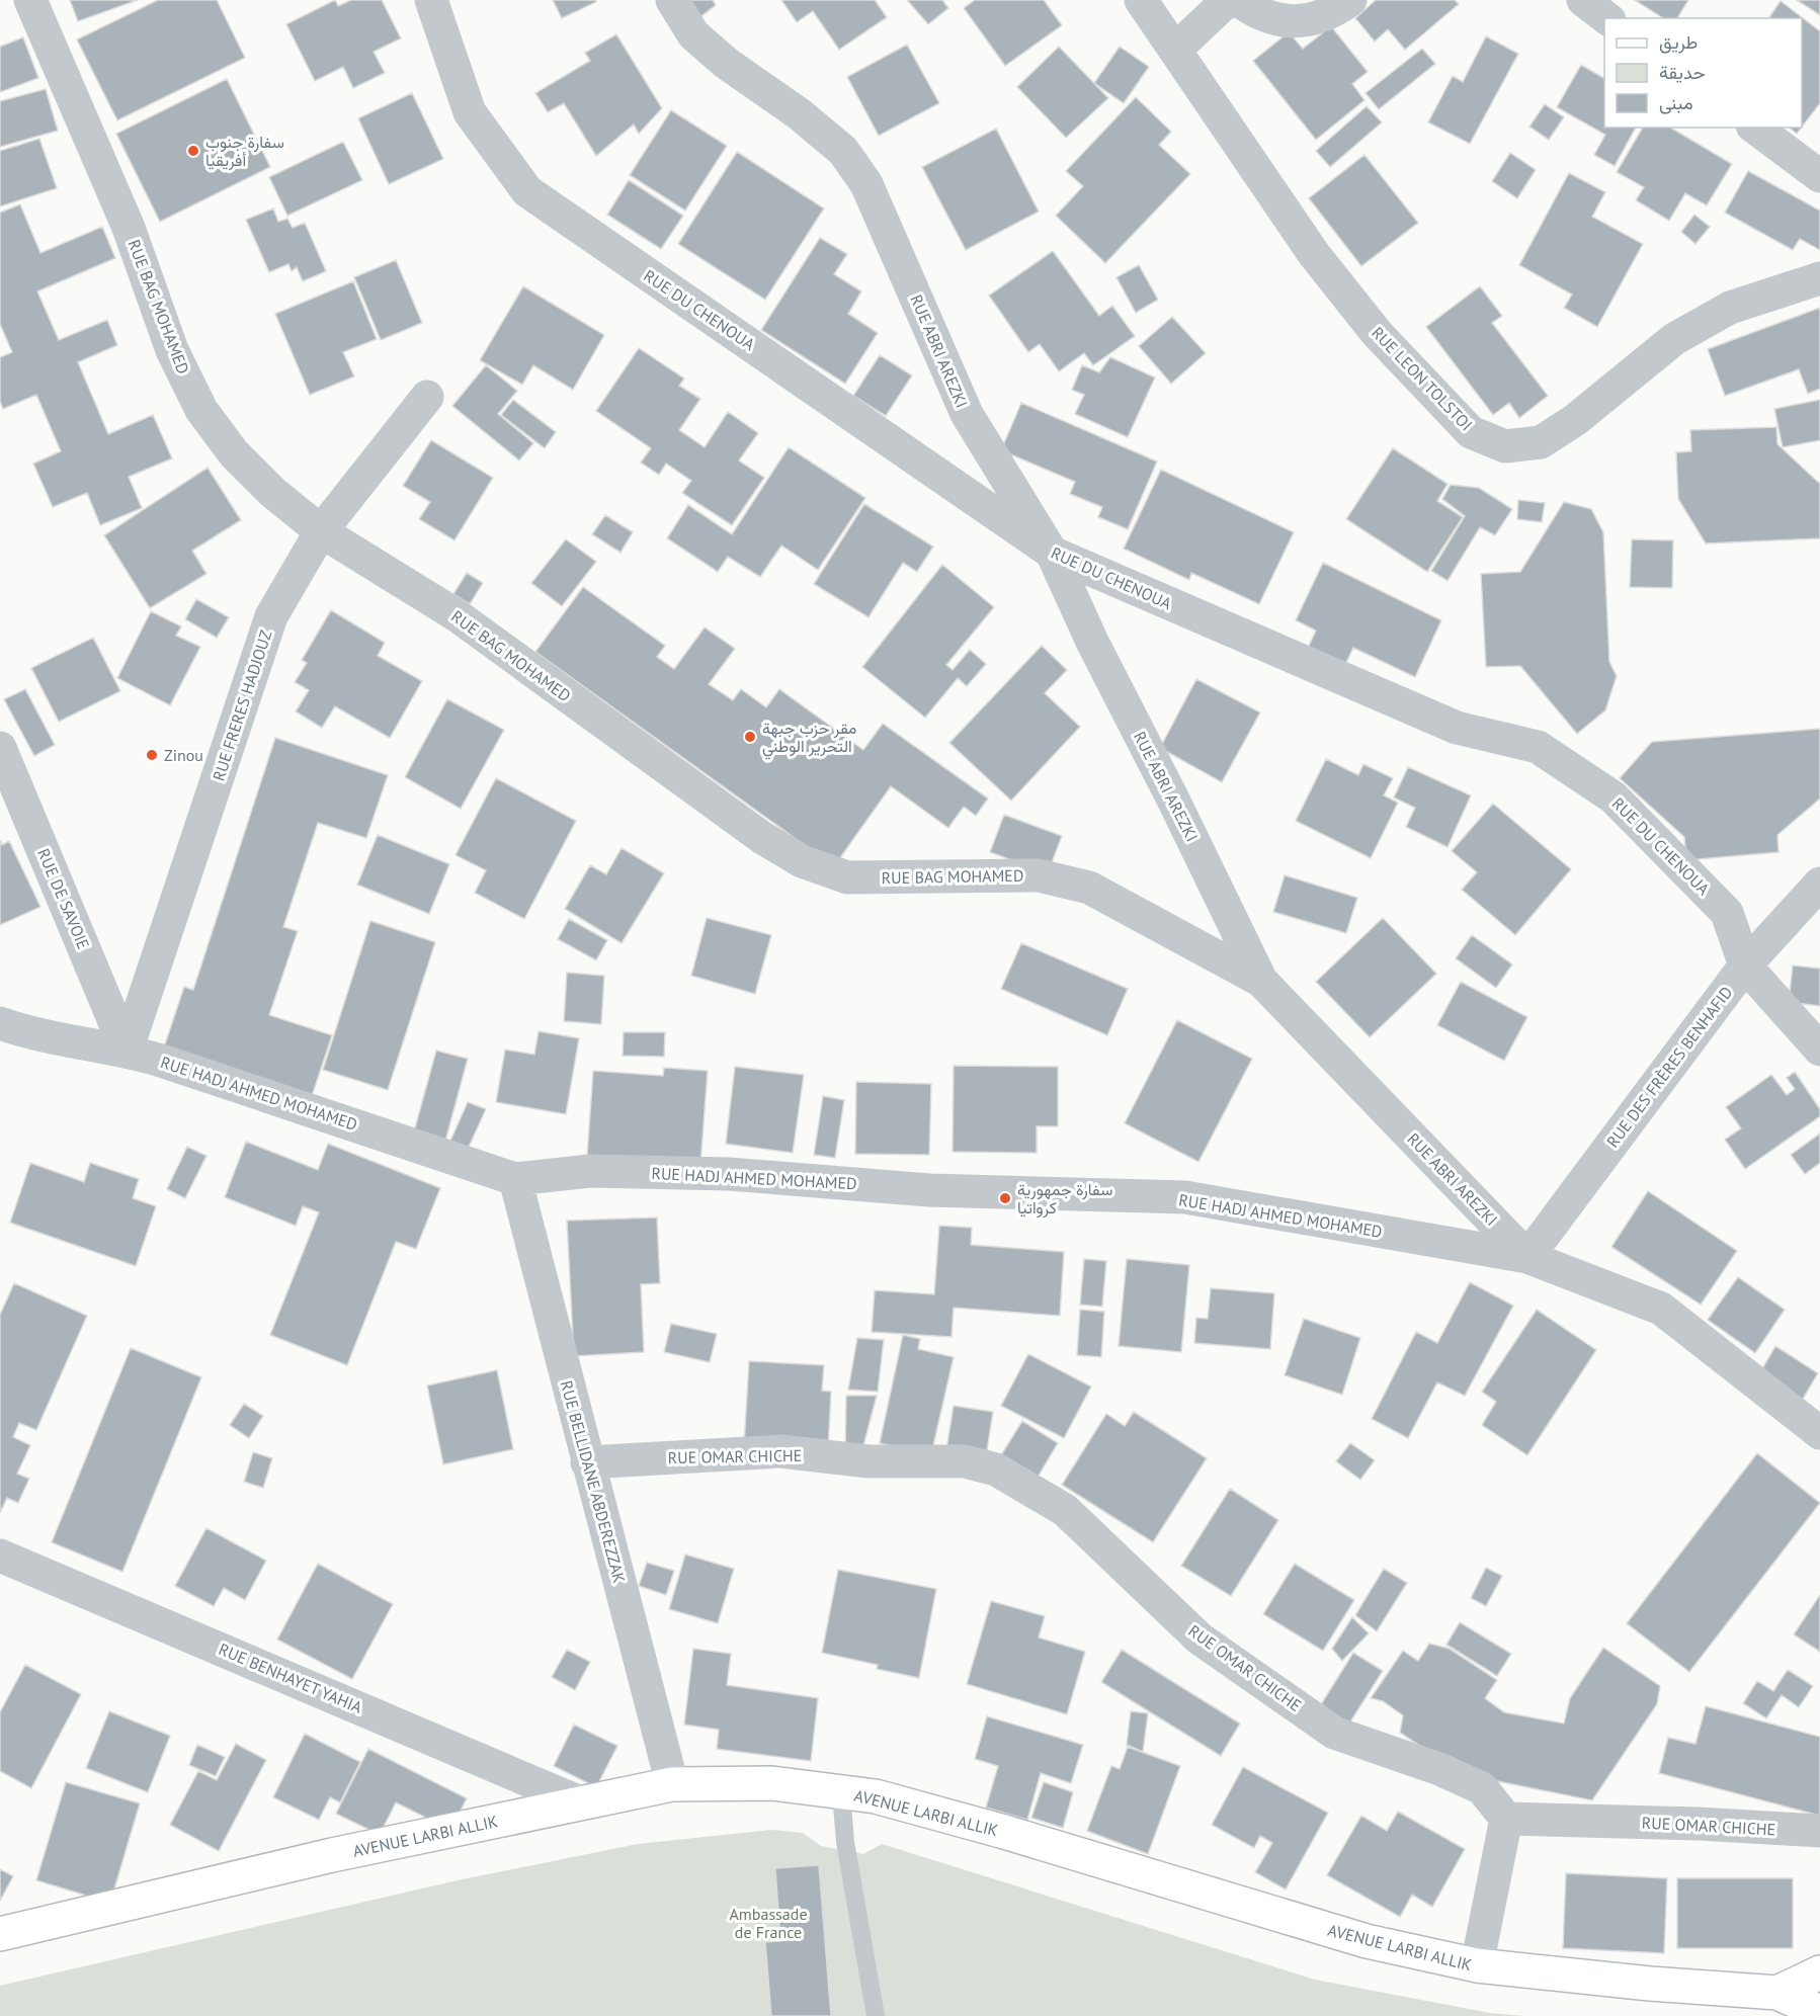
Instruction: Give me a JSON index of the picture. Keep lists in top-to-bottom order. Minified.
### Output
{"streets":{"main road":["AVENUE LARBI ALLIK"],"street":["RUE BAG MOHAMED","RUE DU CHENOUA","RUE ABRI AREZKI","RUE LEON TOLSTOI","RUE FRERES HADJOUZ","RUE DE SAVOIE","RUE DES FRÈRES BENHAFID","RUE HADJ AHMED MOHAMED","RUE OMAR CHICHE","RUE BELLIDANE ABDEREZZAK","RUE BENHAYET YAHIA"]},"crossings":[["RUE BAG MOHAMED","RUE ABRI AREZKI"],["RUE BAG MOHAMED","RUE FRERES HADJOUZ"],["RUE DU CHENOUA","RUE ABRI AREZKI"],["RUE DU CHENOUA","RUE DES FRÈRES BENHAFID"],["RUE ABRI AREZKI","RUE DES FRÈRES BENHAFID"],["RUE ABRI AREZKI","RUE HADJ AHMED MOHAMED"],["RUE FRERES HADJOUZ","RUE DE SAVOIE"],["RUE FRERES HADJOUZ","RUE HADJ AHMED MOHAMED"],["RUE DE SAVOIE","RUE HADJ AHMED MOHAMED"],["RUE DES FRÈRES BENHAFID","RUE HADJ AHMED MOHAMED"],["RUE HADJ AHMED MOHAMED","RUE BELLIDANE ABDEREZZAK"],["RUE OMAR CHICHE","RUE BELLIDANE ABDEREZZAK"],["RUE BELLIDANE ABDEREZZAK","AVENUE LARBI ALLIK"],["RUE BENHAYET YAHIA","AVENUE LARBI ALLIK"]],"parks":["Ambassade de France"],"places":["سفارة جنوب أفريقيا","مقر حزب جبهة التحرير الوطني","Zinou","سفارة جمهورية كرواتيا"],"legend":["طريق","حديقة","مبنى"]}
